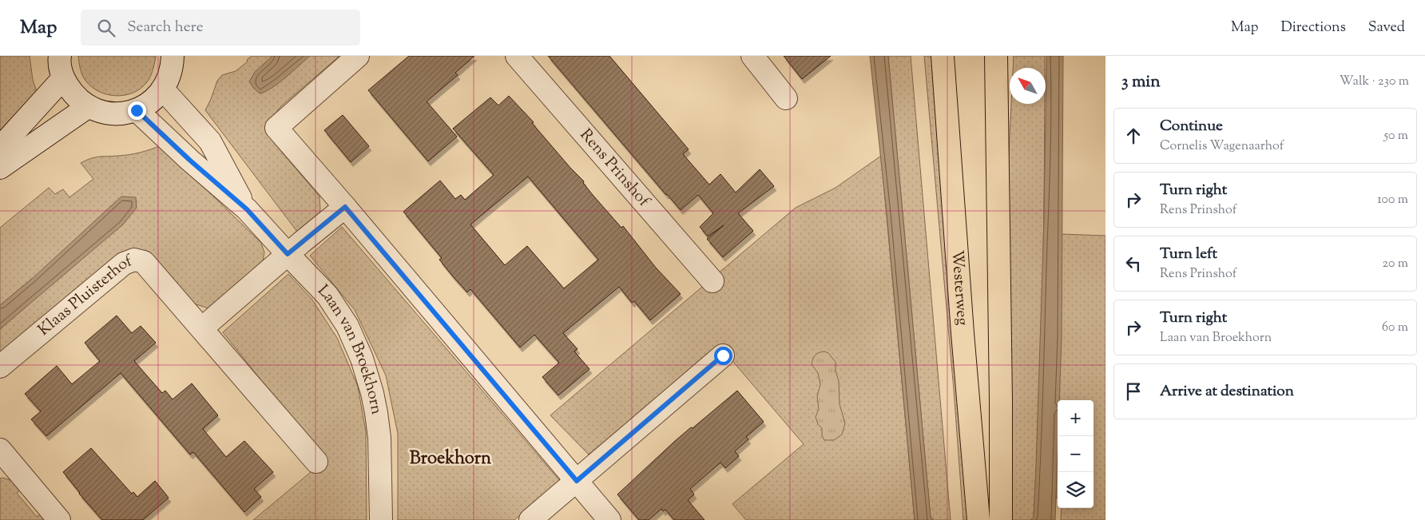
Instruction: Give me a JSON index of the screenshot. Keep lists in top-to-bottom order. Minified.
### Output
{"streets":{"main road":["Westerweg"],"street":["Rens Prinshof","Klaas Pluisterhof","Laan van Broekhorn"]},"districts":["Broekhorn"],"north":"top left","page":{"header":"Map","search":"Search here","nav":["Map","Directions","Saved"],"heading":["3 min","Walk · 230 m"],"list":[["Continue","Cornelis Wagenaarhof","50 m"],["Turn right","Rens Prinshof","100 m"],["Turn left","Rens Prinshof","20 m"],["Turn right","Laan van Broekhorn","60 m"],"Arrive at destination"],"map_buttons":["+","−"]}}
